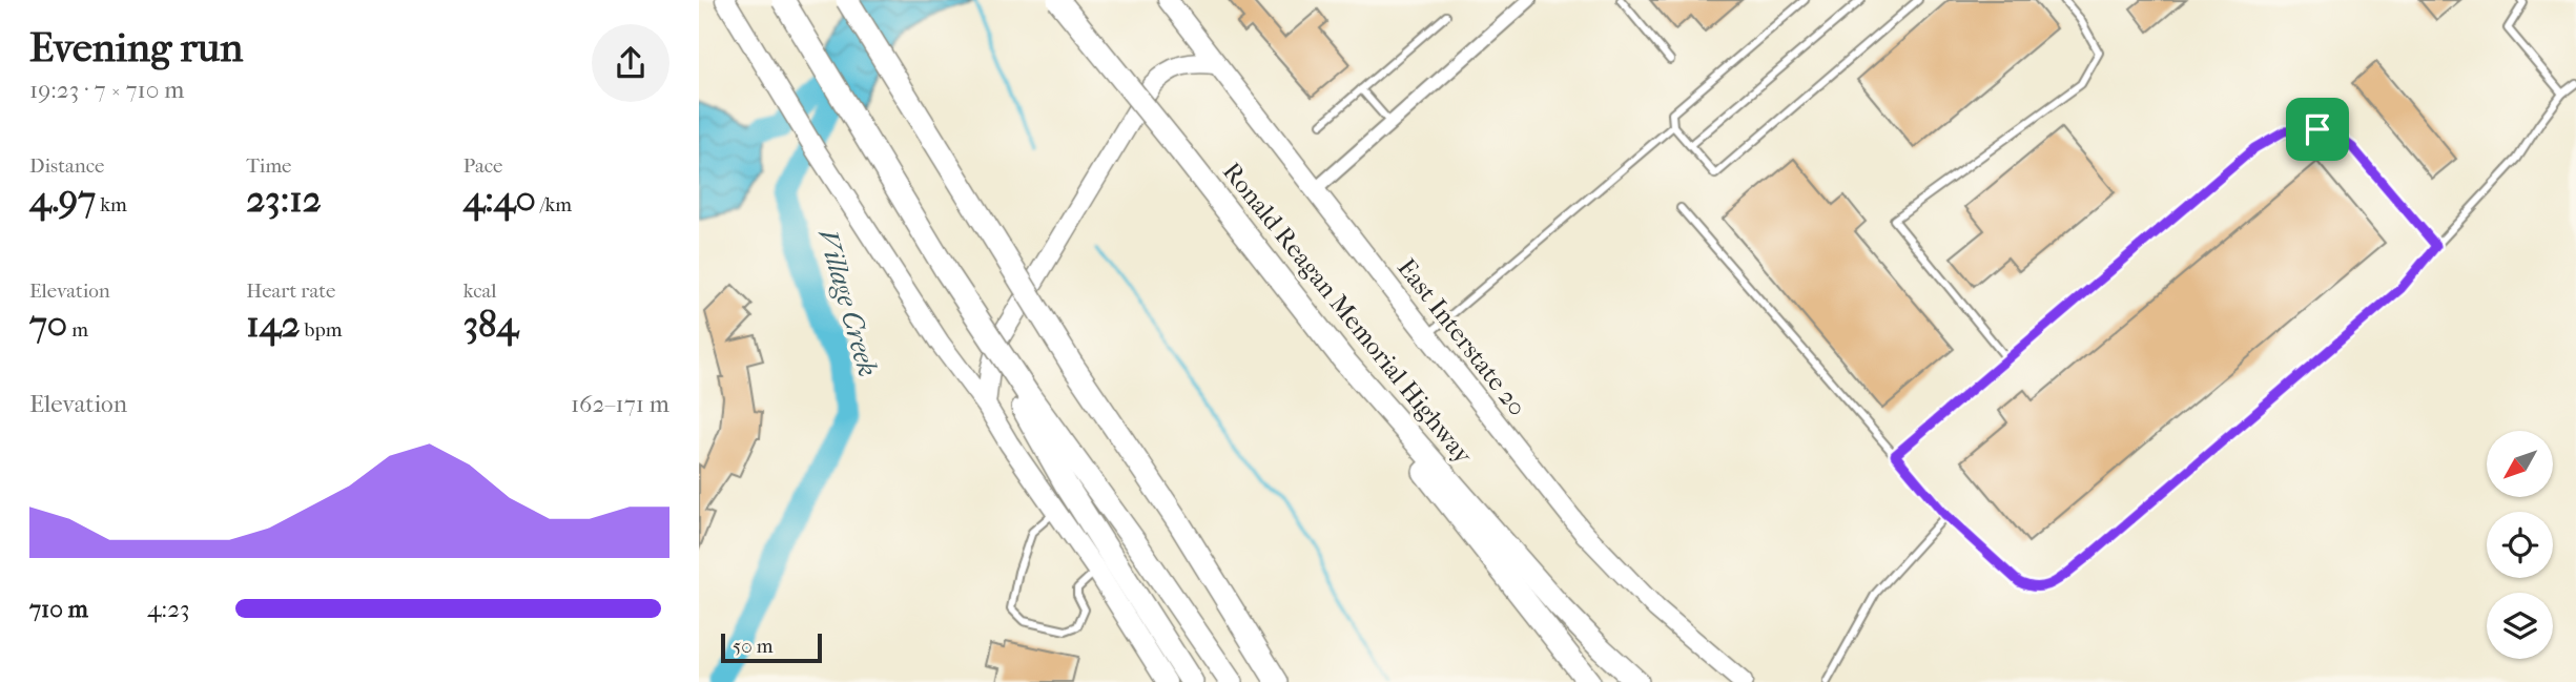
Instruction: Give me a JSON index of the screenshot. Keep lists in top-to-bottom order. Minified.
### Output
{"streets":{"highway":["Ronald Reagan Memorial Highway"],"main road":["East Interstate 20"]},"water":["Village Creek"],"scale_bar":"50 m","north":"bottom left","page":{"heading":["Evening run","19:23 · 7 × 710 m"],"stats":[["Distance","4.97 km"],["Time","23:12"],["Pace","4:40 /km"],["Elevation","70 m"],["Heart rate","142 bpm"],["kcal","384"]],"chart":["Elevation","162–171 m"],"list":[{"name":"710 m","note":"4:23"}],"scale":"50 m"}}
